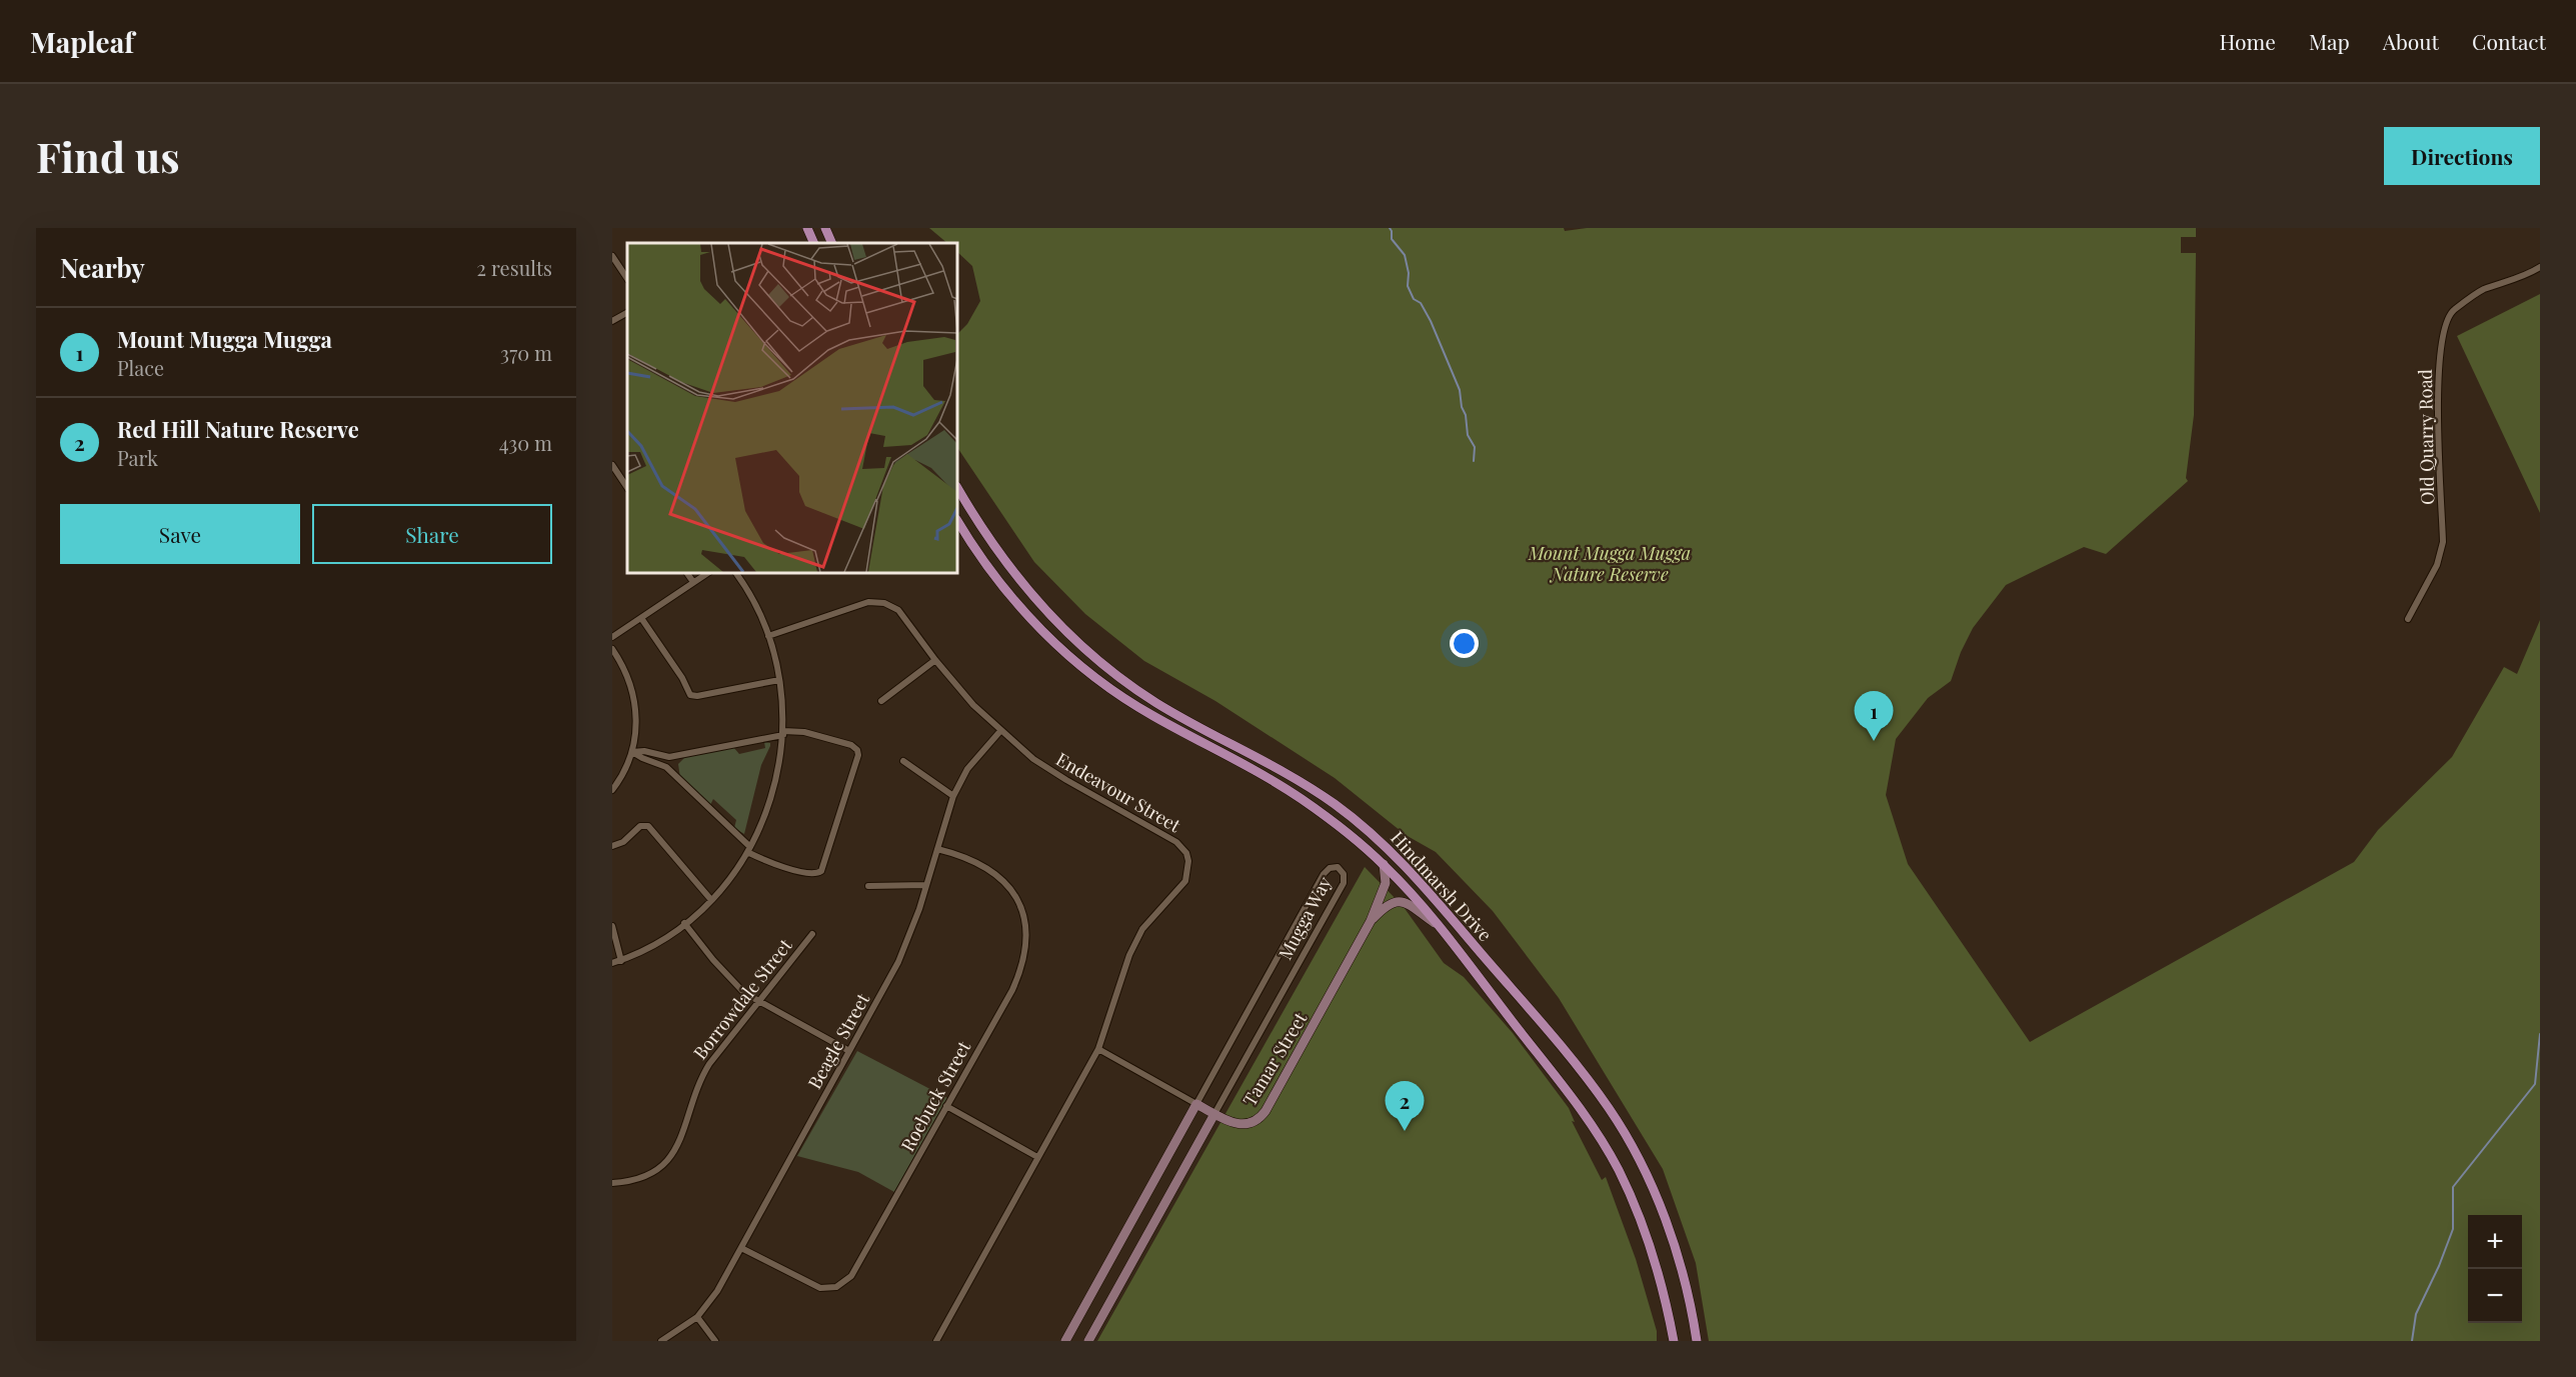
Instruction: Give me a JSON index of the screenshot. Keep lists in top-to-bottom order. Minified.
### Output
{"streets":{"main road":["Hindmarsh Drive","Mugga Way","Tamar Street"],"street":["Old Quarry Road","Endeavour Street","Borrowdale Street","Beagle Street","Roebuck Street"]},"crossings":[["Endeavour Street","Beagle Street"],["Endeavour Street","Tamar Street"],["Hindmarsh Drive","Tamar Street"],["Mugga Way","Tamar Street"],["Beagle Street","Roebuck Street"]],"parks":["Mount Mugga Mugga Nature Reserve"],"page":{"header":"Mapleaf","nav":["Home","Map","About","Contact"],"buttons":["Directions",["Save","Share"]],"title":"Find us","heading":["Nearby","2 results"],"list":[{"mark":"1","name":"Mount Mugga Mugga","note":"Place","value":"370 m"},{"mark":"2","name":"Red Hill Nature Reserve","note":"Park","value":"430 m"}],"pins":["1","2"],"map_buttons":["+","−"]}}
